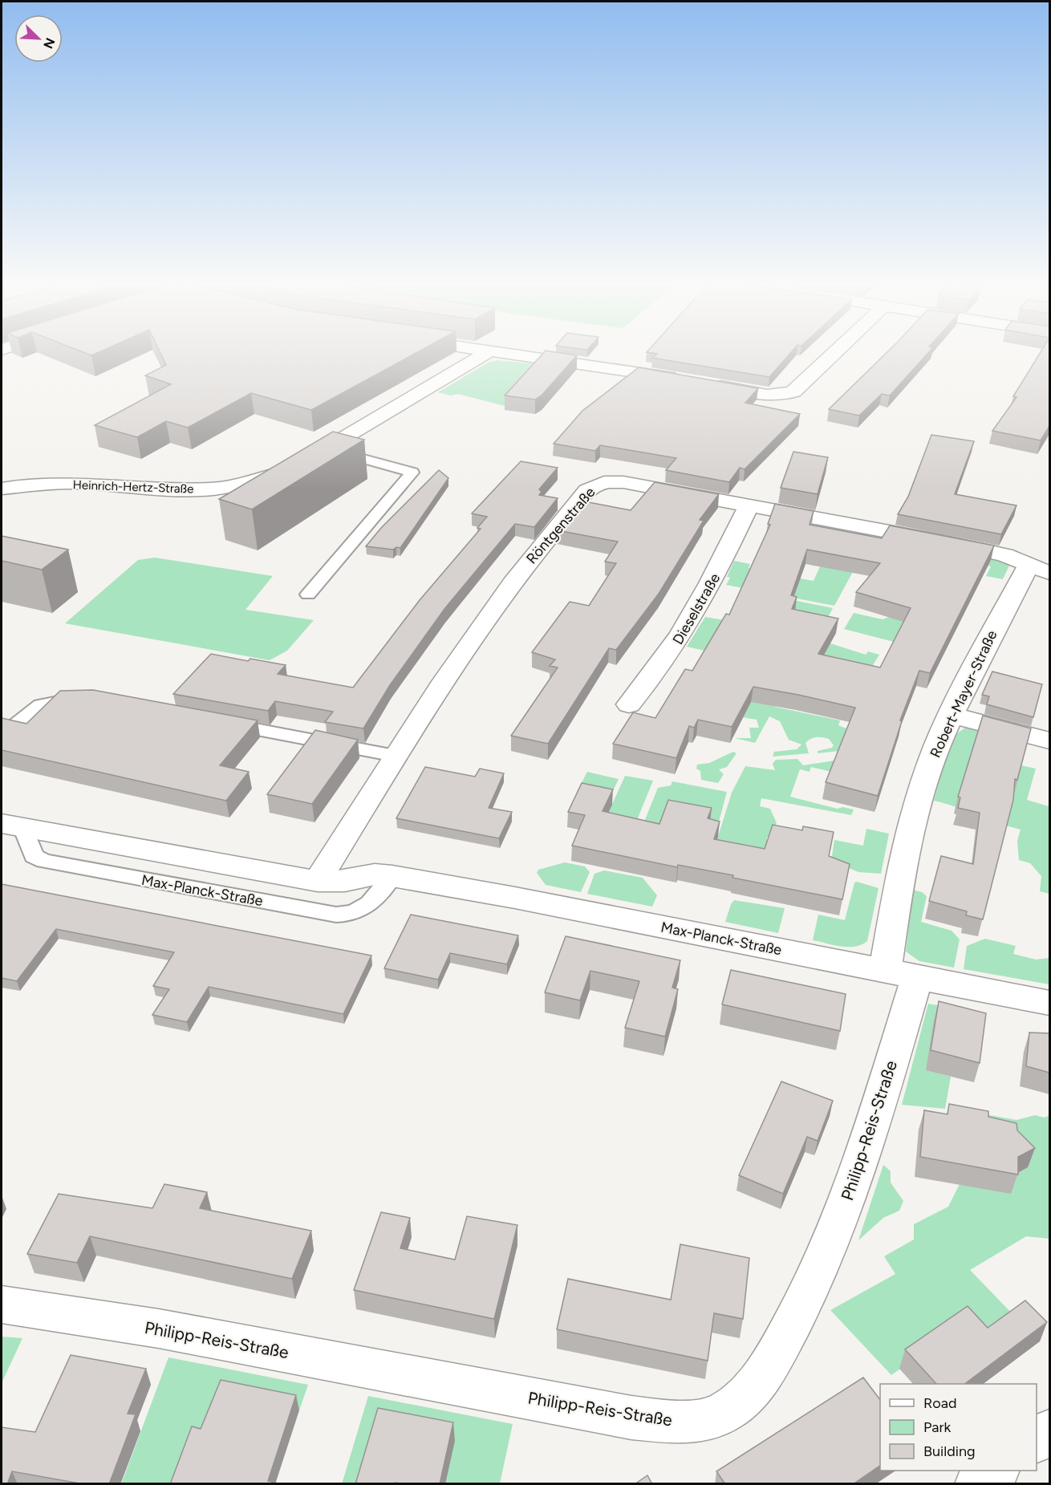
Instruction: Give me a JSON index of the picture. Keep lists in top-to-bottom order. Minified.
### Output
{"streets":{"street":["Heinrich-Hertz-Straße","Röntgenstraße","Dieselstraße","Robert-Mayer-Straße","Max-Planck-Straße","Philipp-Reis-Straße"]},"crossings":[["Röntgenstraße","Dieselstraße"],["Röntgenstraße","Robert-Mayer-Straße"],["Röntgenstraße","Max-Planck-Straße"],["Robert-Mayer-Straße","Max-Planck-Straße"],["Robert-Mayer-Straße","Philipp-Reis-Straße"],["Max-Planck-Straße","Philipp-Reis-Straße"]],"legend":["Road","Park","Building"],"north":"bottom right"}
